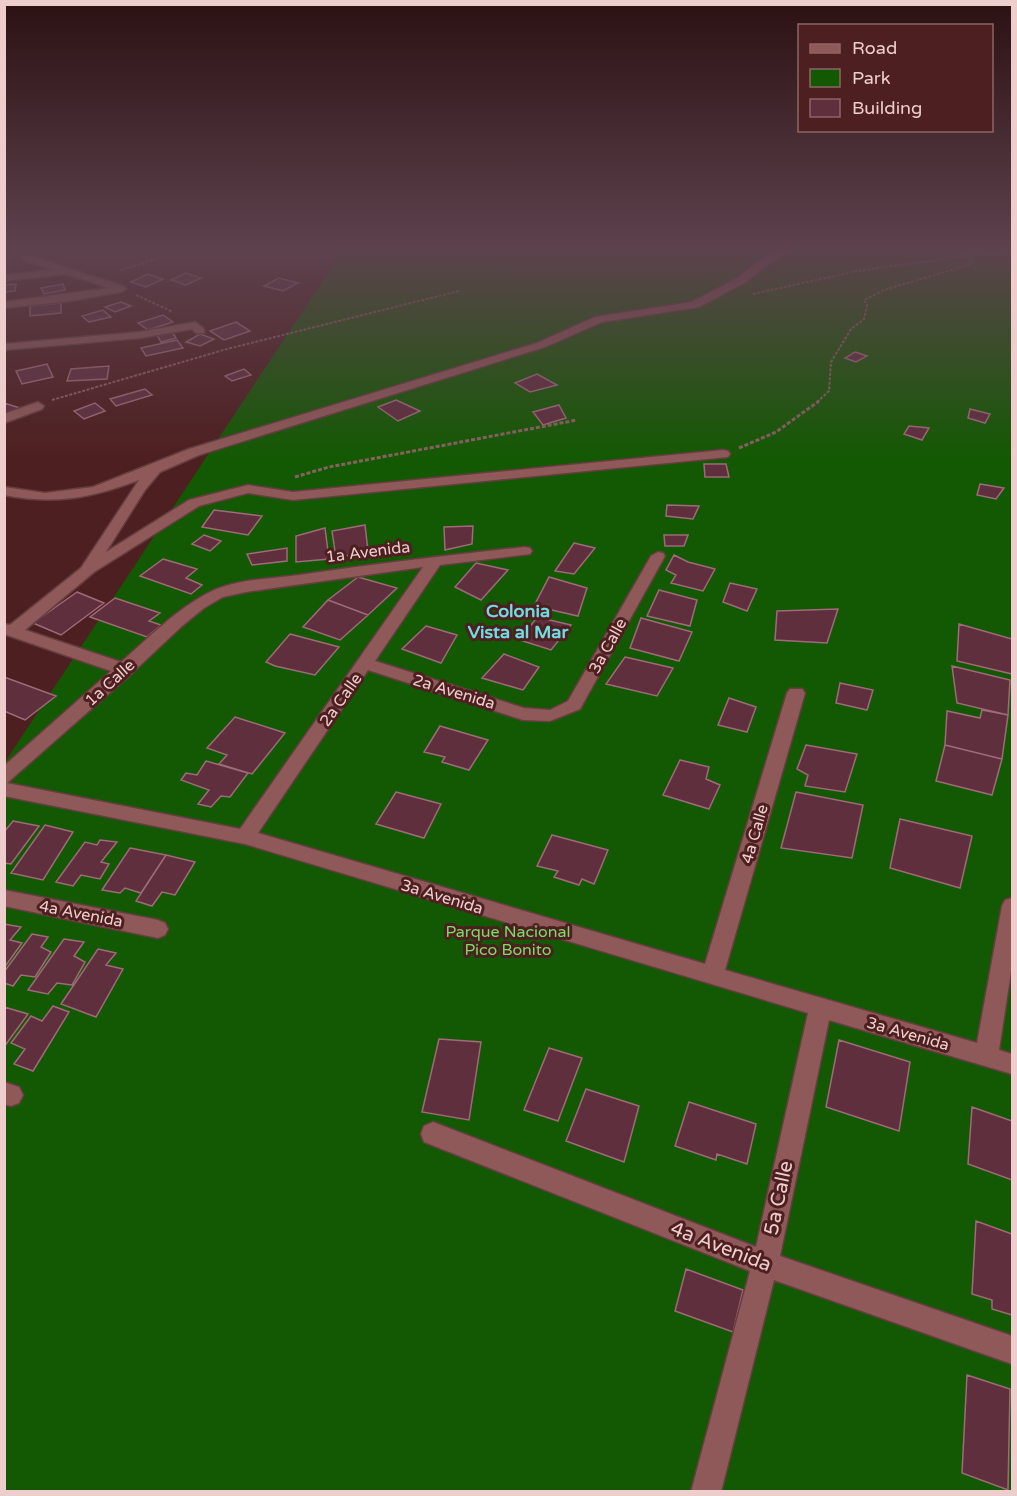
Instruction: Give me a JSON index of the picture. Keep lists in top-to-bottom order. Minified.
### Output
{"streets":{"street":["1a Avenida","3a Calle","1a Calle","2a Avenida","2a Calle","4a Calle","3a Avenida","4a Avenida","5a Calle"]},"crossings":[["1a Avenida","1a Calle"],["1a Avenida","2a Calle"],["3a Calle","2a Avenida"],["2a Avenida","2a Calle"],["2a Calle","3a Avenida"],["4a Calle","3a Avenida"],["3a Avenida","5a Calle"],["4a Avenida","5a Calle"]],"districts":["Colonia Vista al Mar"],"parks":["Parque Nacional Pico Bonito"],"legend":["Road","Park","Building"]}
